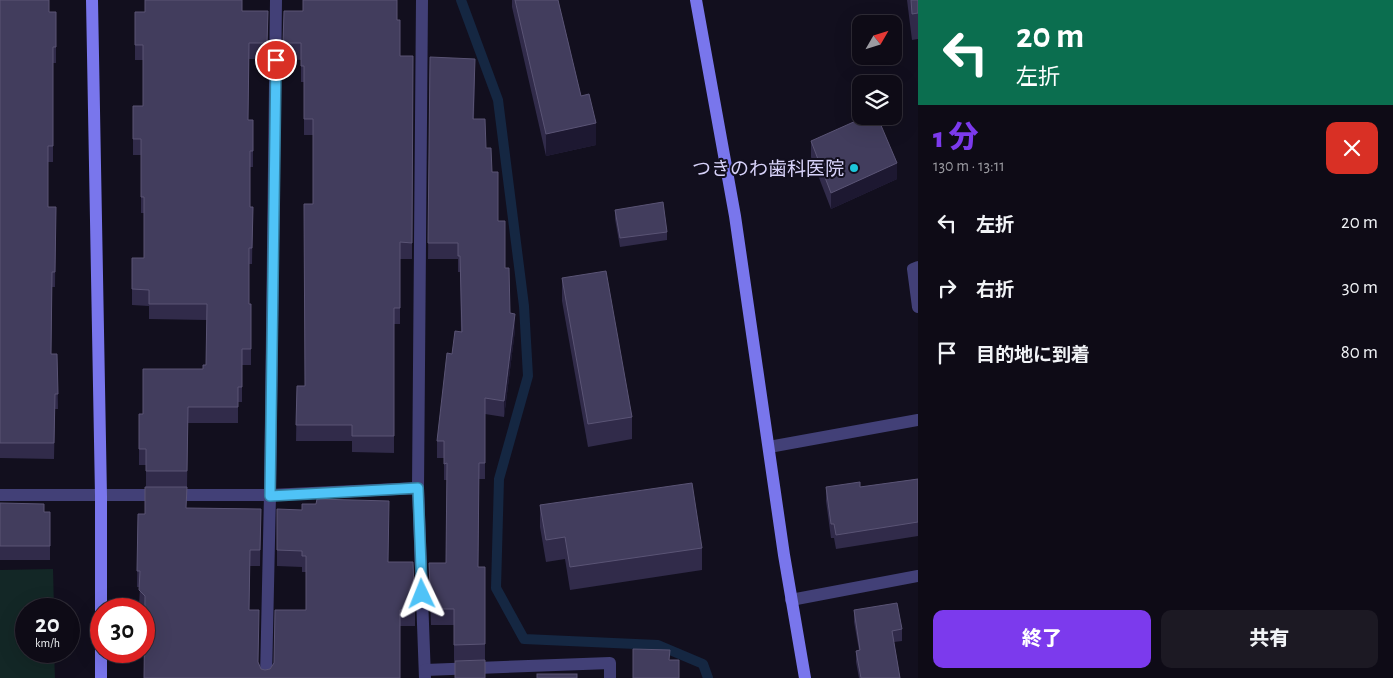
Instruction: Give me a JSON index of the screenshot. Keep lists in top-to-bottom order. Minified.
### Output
{"places":["つきのわ歯科医院"],"north":"top right","page":{"turn":["20 m","左折"],"heading":["1 分","130 m · 13:11"],"list":[{"name":"左折","value":"20 m"},{"name":"右折","value":"30 m"},{"name":"目的地に到着","value":"80 m"}],"speed":"20 km/h","limit":"30","buttons":["終了","共有"]}}
